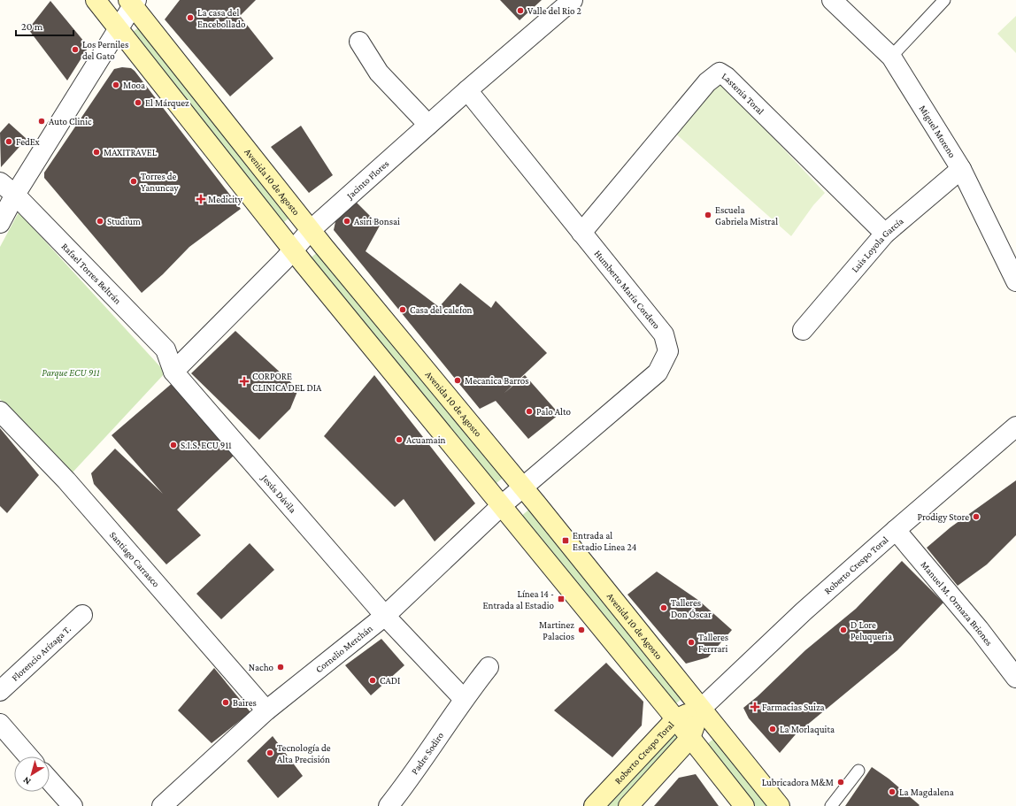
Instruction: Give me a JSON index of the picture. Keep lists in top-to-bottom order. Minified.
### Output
{"streets":{"main road":["Avenida 10 de Agosto","Roberto Crespo Toral"],"street":["Lastenia Toral","Miguel Moreno","Jacinto Flores","Luis Loyola García","Rafael Torres Beltrán","Humberto María Cordero","Jesús Dávila","Santiago Carrasco","Manuel M. Ormaza Briones","Cornelio Merchán","Florencio Arízaga T.","Padre Sodiro"]},"crossings":[["Lastenia Toral","Luis Loyola García"],["Lastenia Toral","Humberto María Cordero"],["Miguel Moreno","Luis Loyola García"],["Jacinto Flores","Avenida 10 de Agosto"],["Jacinto Flores","Rafael Torres Beltrán"],["Jacinto Flores","Humberto María Cordero"],["Jacinto Flores","Jesús Dávila"],["Avenida 10 de Agosto","Humberto María Cordero"],["Avenida 10 de Agosto","Roberto Crespo Toral"],["Avenida 10 de Agosto","Cornelio Merchán"],["Rafael Torres Beltrán","Jesús Dávila"],["Humberto María Cordero","Cornelio Merchán"],["Jesús Dávila","Cornelio Merchán"],["Santiago Carrasco","Cornelio Merchán"],["Roberto Crespo Toral","Manuel M. Ormaza Briones"]],"parks":["Parque ECU 911"],"places":{"other":["Valle del Rio 2","La casa del Encebollado","Los Perniles del Gato","Mooa","El Márquez","Auto Clinic","FedEx","MAXITRAVEL","Torres de Yanuncay","Escuela Gabriela Mistral","Studium","Asiri Bonsai","Casa del calefon","Mecanica Barros","Palo Alto","Acuamain","S.I.S. ECU 911","Prodigy Store","Talleres Don Óscar","Martinez Palacios","D Lore Peluqueria","Talleres Ferrrari","Nacho","CADI","Baires","La Morlaquita","Tecnología de Alta Precisión","Lubricadora M&M","La Magdalena"],"health":["Medicity","CORPORE CLINICA DEL DIA","Farmacias Suiza"],"transit":["Entrada al Estadio Linea 24","Línea 14 - Entrada al Estadio"]},"scale_bar":"20 m","north":"bottom left"}
